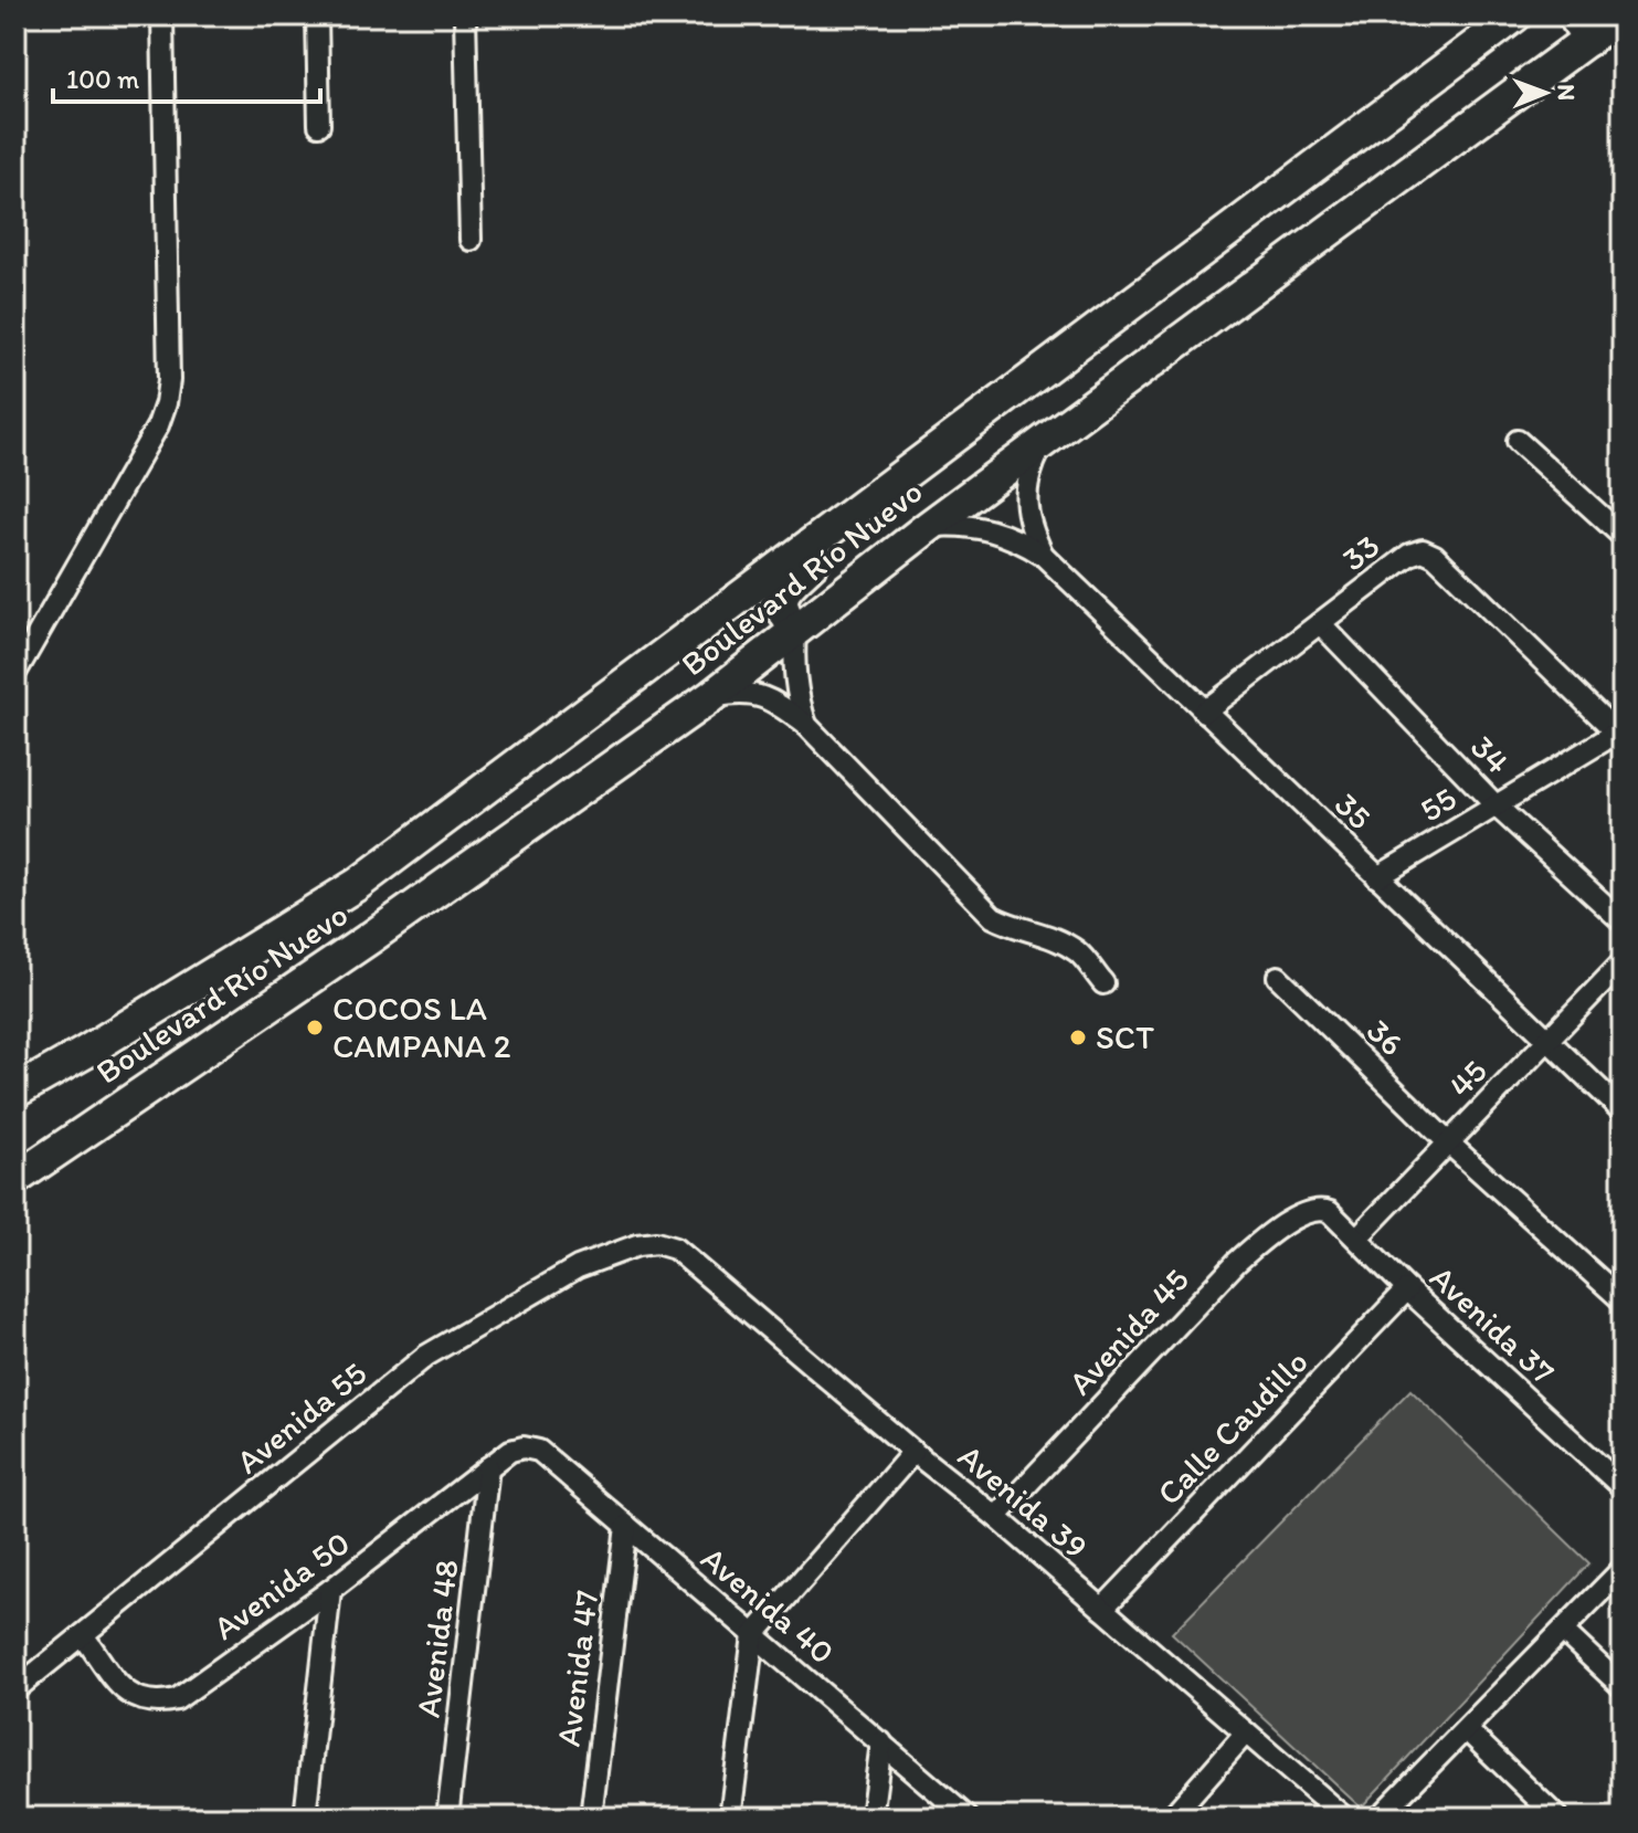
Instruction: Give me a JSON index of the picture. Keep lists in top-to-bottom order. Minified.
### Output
{"streets":{"highway":["Boulevard Río Nuevo"],"street":["33","34","55","35","36","45","Avenida 37","Avenida 45","Avenida 55","Calle Caudillo","Avenida 39","Avenida 50","Avenida 40","Avenida 48","Avenida 47"]},"crossings":[["33","34"],["33","55"],["33","35"],["Boulevard Río Nuevo","35"],["34","55"],["55","35"],["35","45"],["36","45"],["45","Avenida 37"],["Avenida 37","Avenida 45"],["Avenida 37","Calle Caudillo"],["Avenida 45","Avenida 39"],["Avenida 55","Avenida 39"],["Avenida 55","Avenida 50"],["Calle Caudillo","Avenida 39"],["Avenida 50","Avenida 40"],["Avenida 50","Avenida 48"],["Avenida 40","Avenida 47"]],"places":["COCOS LA CAMPANA 2","SCT"],"scale_bar":"100 m","north":"right"}
